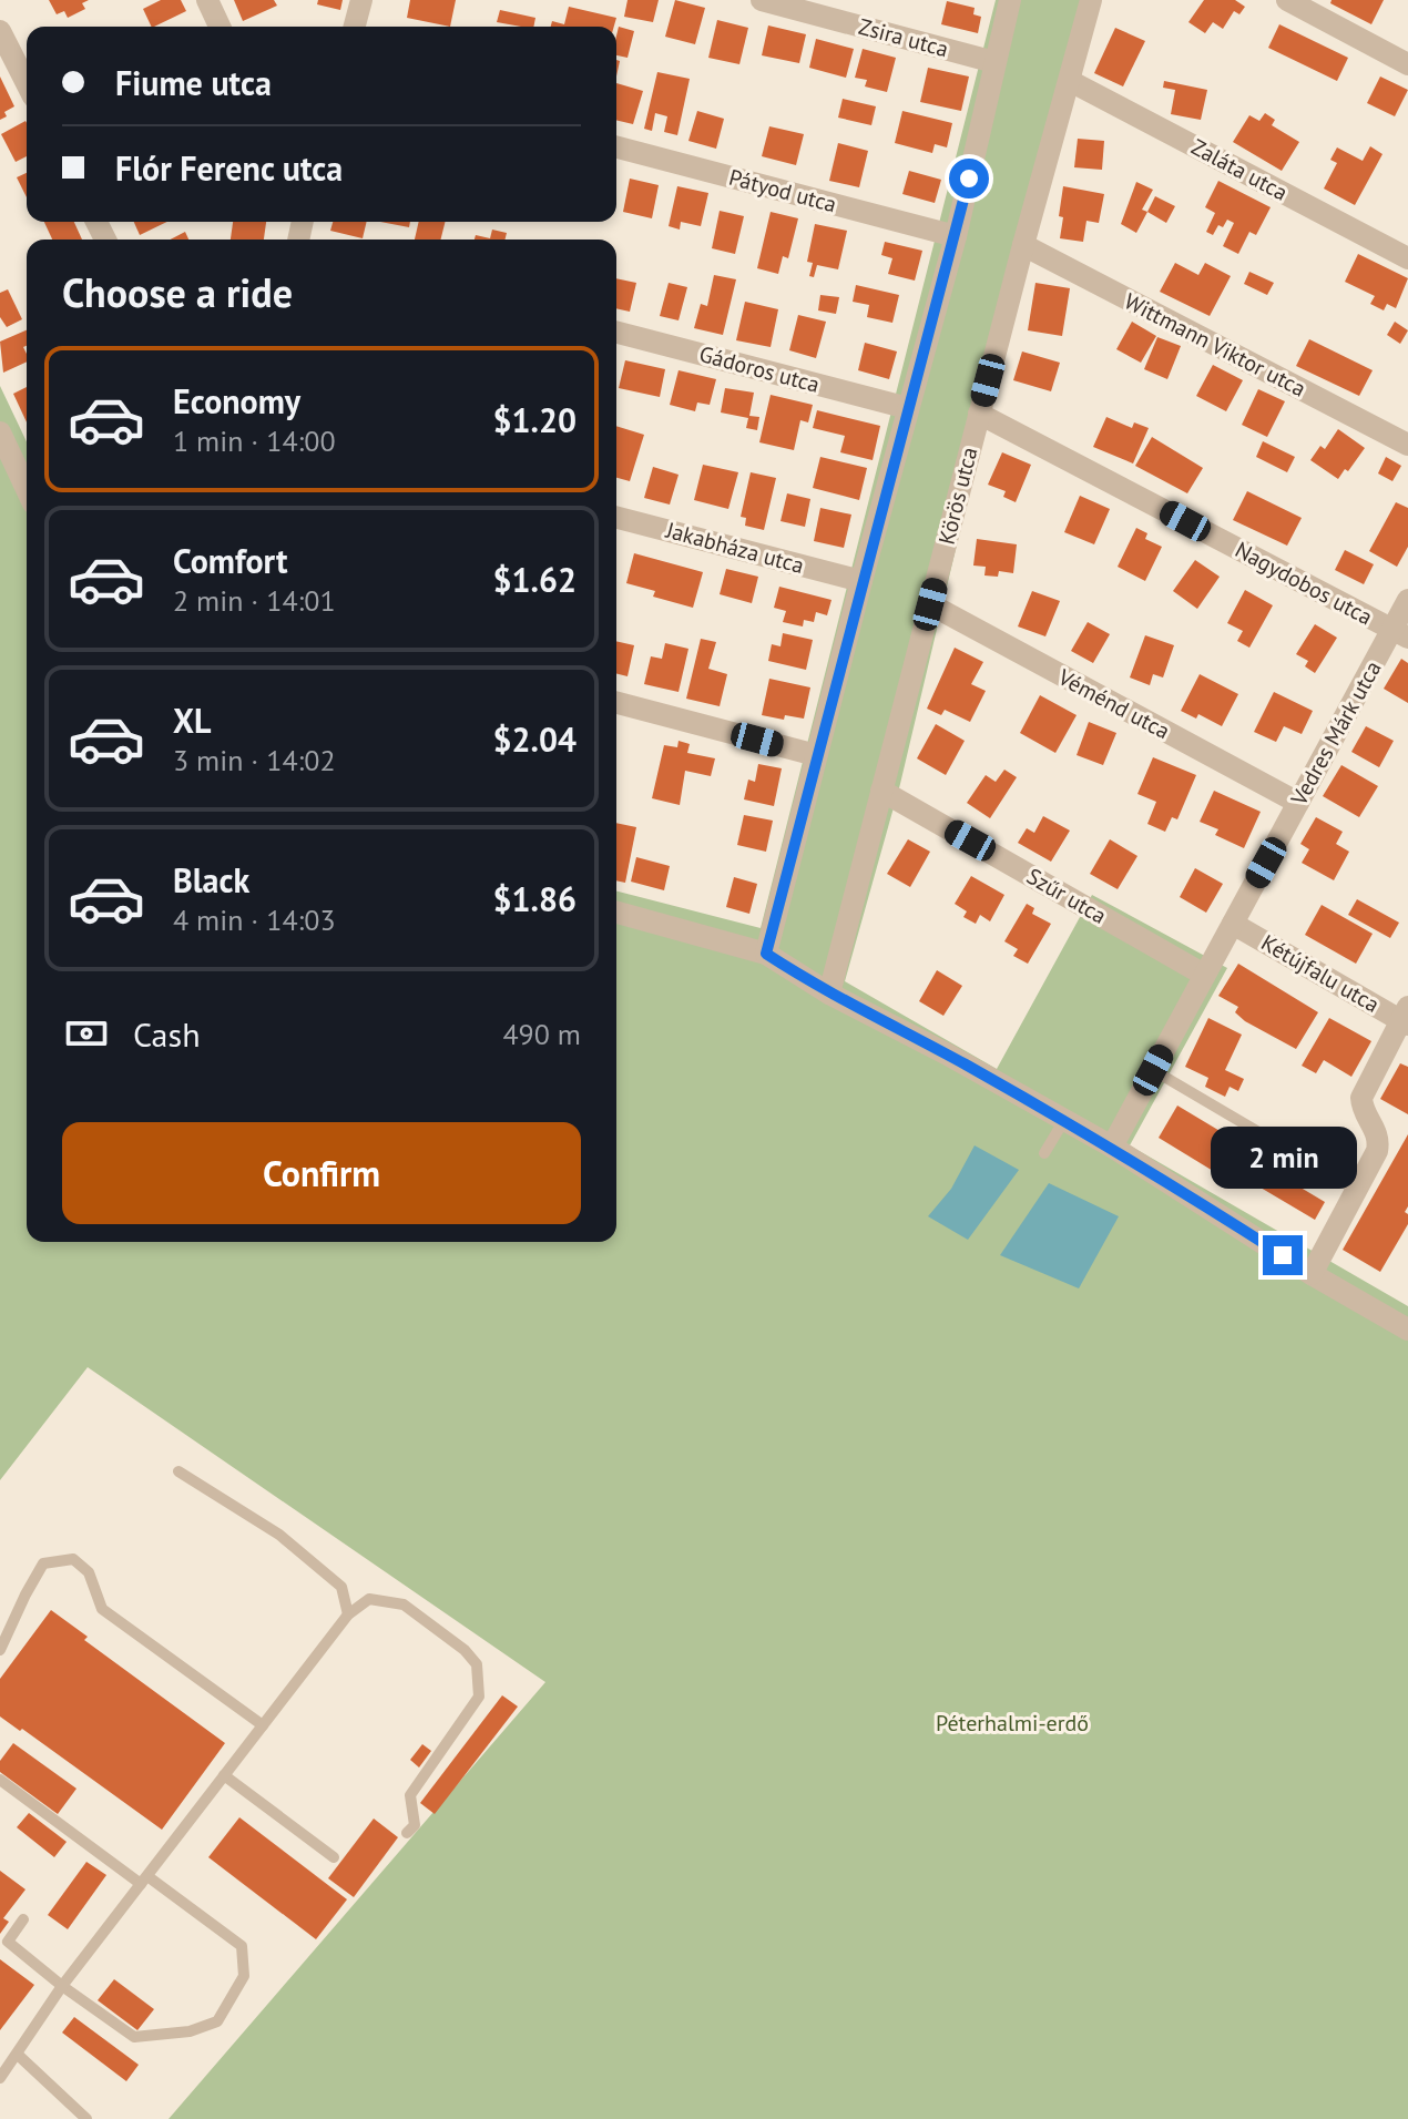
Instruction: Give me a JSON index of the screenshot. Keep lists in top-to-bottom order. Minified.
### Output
{"streets":{"street":["Zsira utca","Zaláta utca","Pátyod utca","Wittmann Viktor utca","Gádoros utca","Körös utca","Jakabháza utca","Nagydobos utca","Véménd utca","Vedres Márk utca","Szűr utca","Kétújfalu utca"]},"crossings":[["Zaláta utca","Körös utca"],["Wittmann Viktor utca","Körös utca"],["Körös utca","Nagydobos utca"],["Körös utca","Véménd utca"],["Körös utca","Szűr utca"],["Nagydobos utca","Vedres Márk utca"],["Véménd utca","Vedres Márk utca"],["Vedres Márk utca","Szűr utca"],["Vedres Márk utca","Kétújfalu utca"]],"parks":["Péterhalmi-erdő"],"page":{"banner":["Fiume utca","Flór Ferenc utca"],"heading":"Choose a ride","list":[{"name":"Economy","note":"1 min · 14:00","value":"$1.20"},{"name":"Comfort","note":"2 min · 14:01","value":"$1.62"},{"name":"XL","note":"3 min · 14:02","value":"$2.04"},{"name":"Black","note":"4 min · 14:03","value":"$1.86"}],"pay":["Cash","490 m"],"buttons":"Confirm","bubble":"2 min"}}
